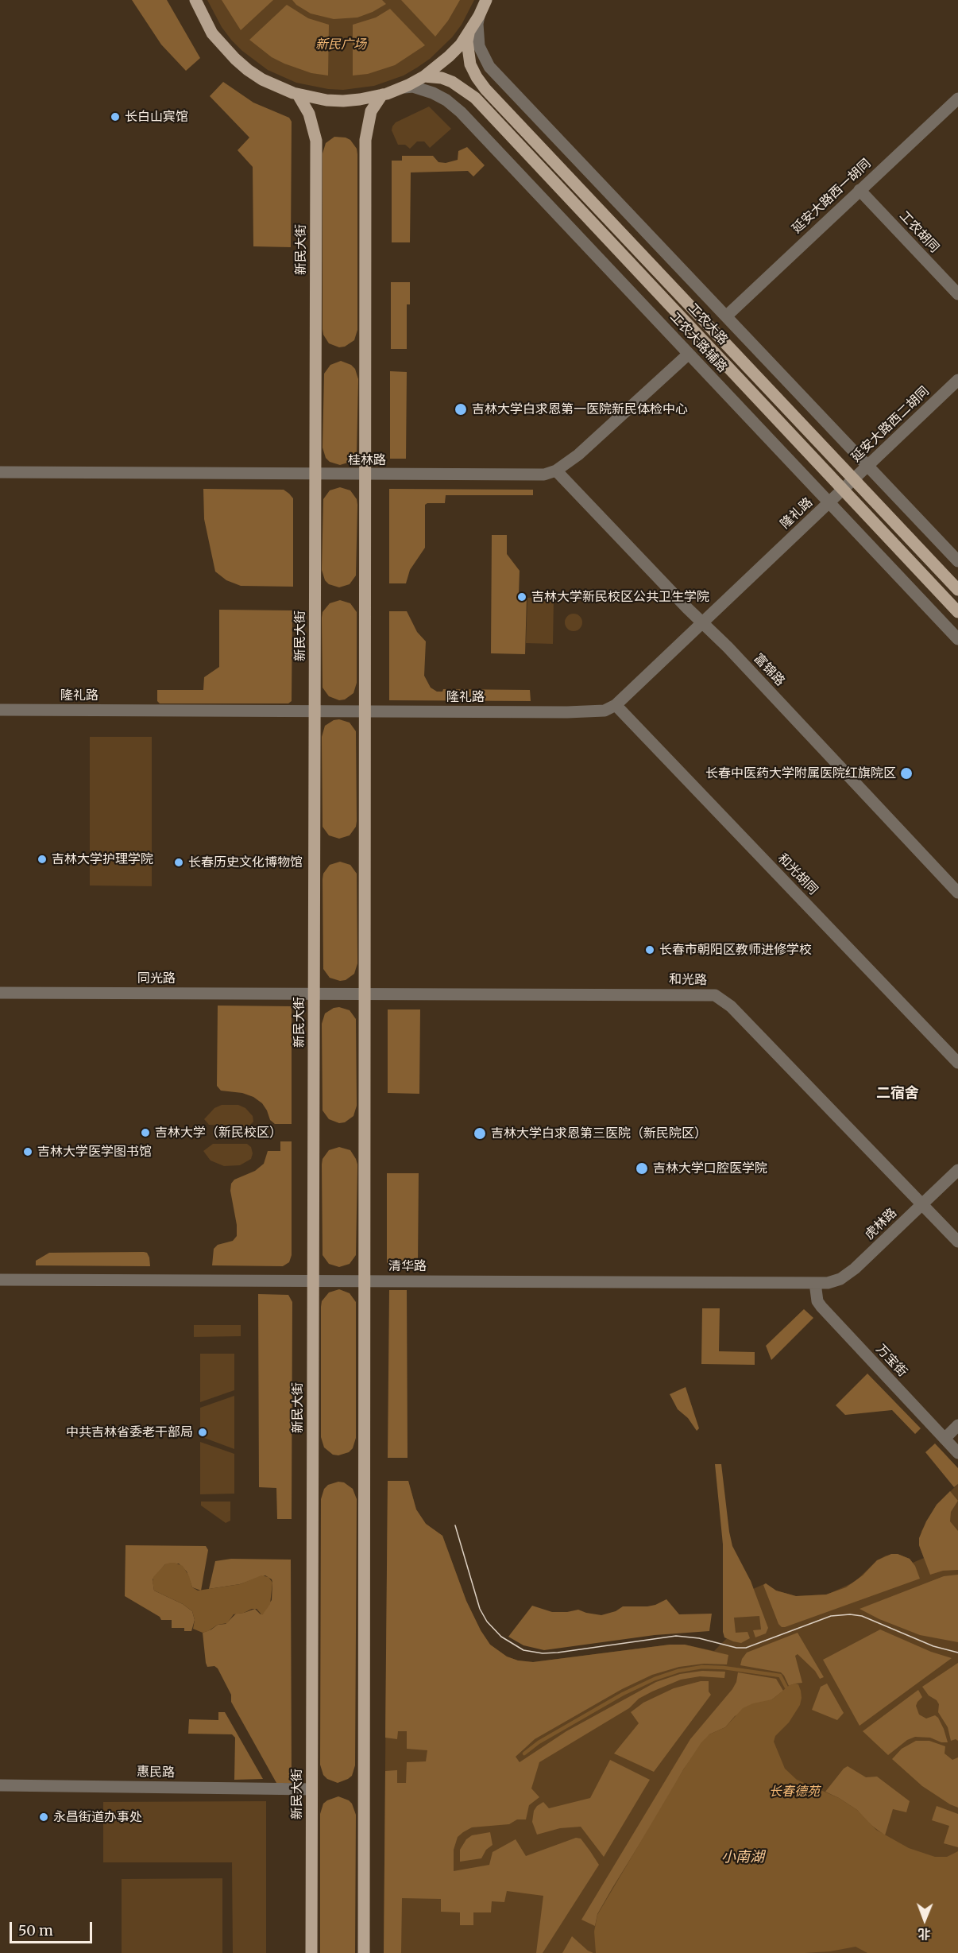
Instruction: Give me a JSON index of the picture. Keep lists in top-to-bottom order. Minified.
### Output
{"streets":{"main road":["新民大街","工农大路"],"street":["延安大路西一胡同","工农胡同","工农大路辅路","延安大路西二胡同","桂林路","隆礼路","富锦路","和光胡同","同光路","和光路","虎林路","清华路","万宝街","惠民路"]},"crossings":[["延安大路西一胡同","工农胡同"],["新民大街","桂林路"],["新民大街","隆礼路"],["新民大街","同光路"],["新民大街","和光路"],["新民大街","清华路"],["新民大街","惠民路"],["工农大路","延安大路西二胡同"],["工农大路","隆礼路"],["工农大路辅路","桂林路"],["工农大路辅路","隆礼路"],["延安大路西二胡同","隆礼路"],["桂林路","富锦路"],["隆礼路","富锦路"],["隆礼路","和光胡同"],["同光路","和光路"],["和光路","虎林路"],["虎林路","清华路"],["虎林路","万宝街"],["清华路","万宝街"]],"districts":["二宿舍"],"water":["小南湖"],"parks":["新民广场","长春德苑"],"places":["长白山宾馆","吉林大学白求恩第一医院新民体检中心","吉林大学新民校区公共卫生学院","长春中医药大学附属医院红旗院区","吉林大学护理学院","长春历史文化博物馆","长春市朝阳区教师进修学校","吉林大学（新民校区）","吉林大学白求恩第三医院（新民院区）","吉林大学医学图书馆","吉林大学口腔医学院","中共吉林省委老干部局","永昌街道办事处"],"scale_bar":"50 m","north":"bottom"}
